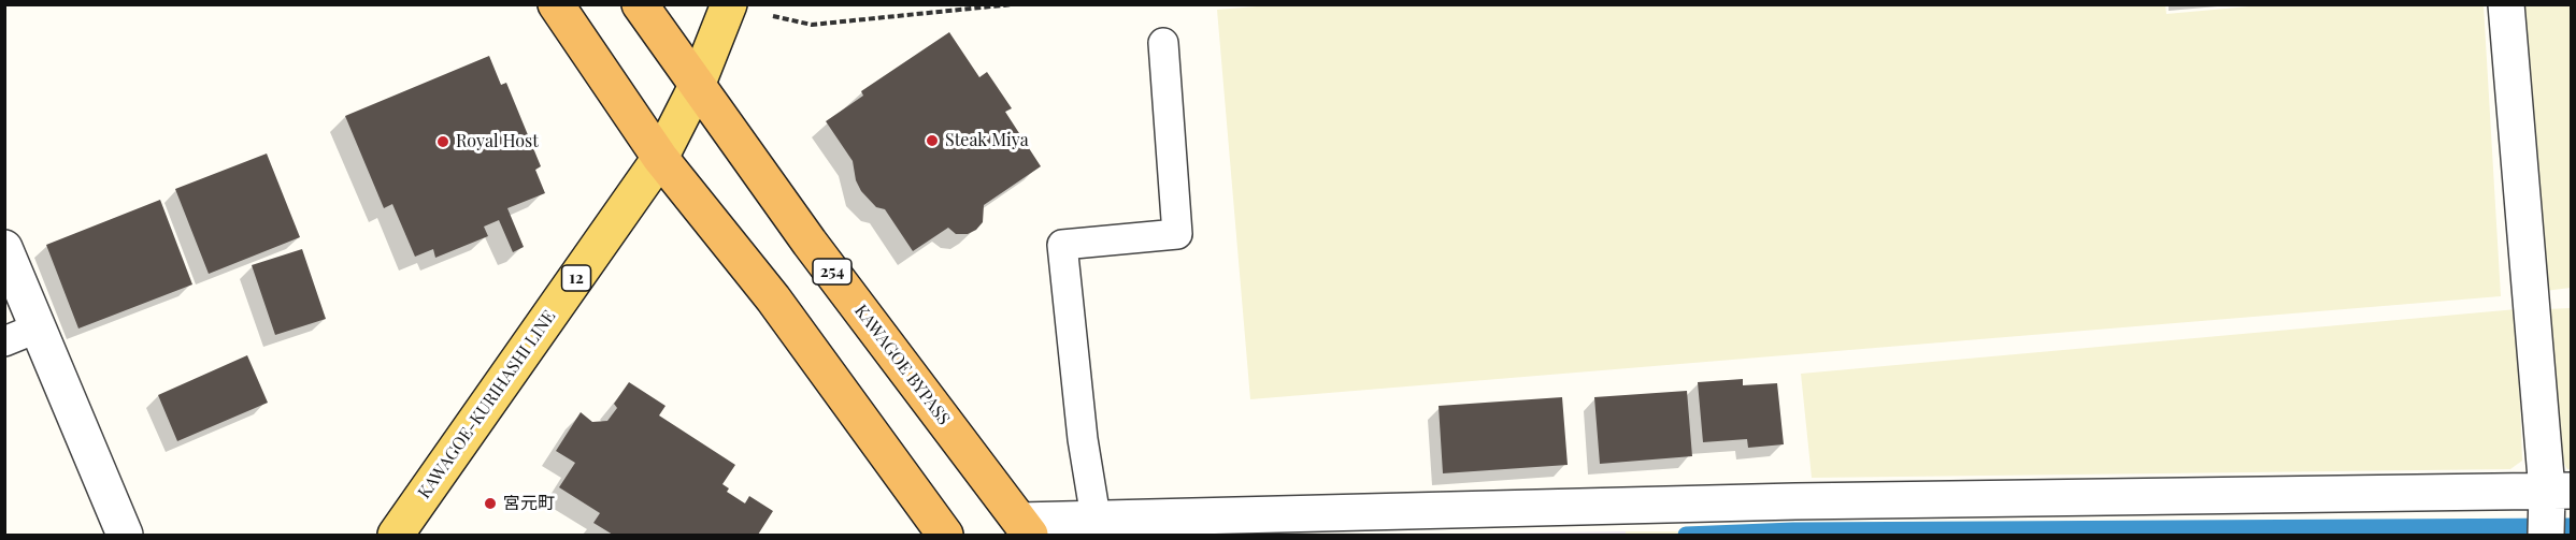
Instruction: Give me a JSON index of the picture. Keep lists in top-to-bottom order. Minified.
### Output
{"streets":{"highway":["254","KAWAGOE BYPASS"],"main road":["12","KAWAGOE-KURIHASHI LINE"]},"crossings":[["KAWAGOE BYPASS","KAWAGOE-KURIHASHI LINE"]],"places":["Steak Miya","Royal Host","宮元町"]}
